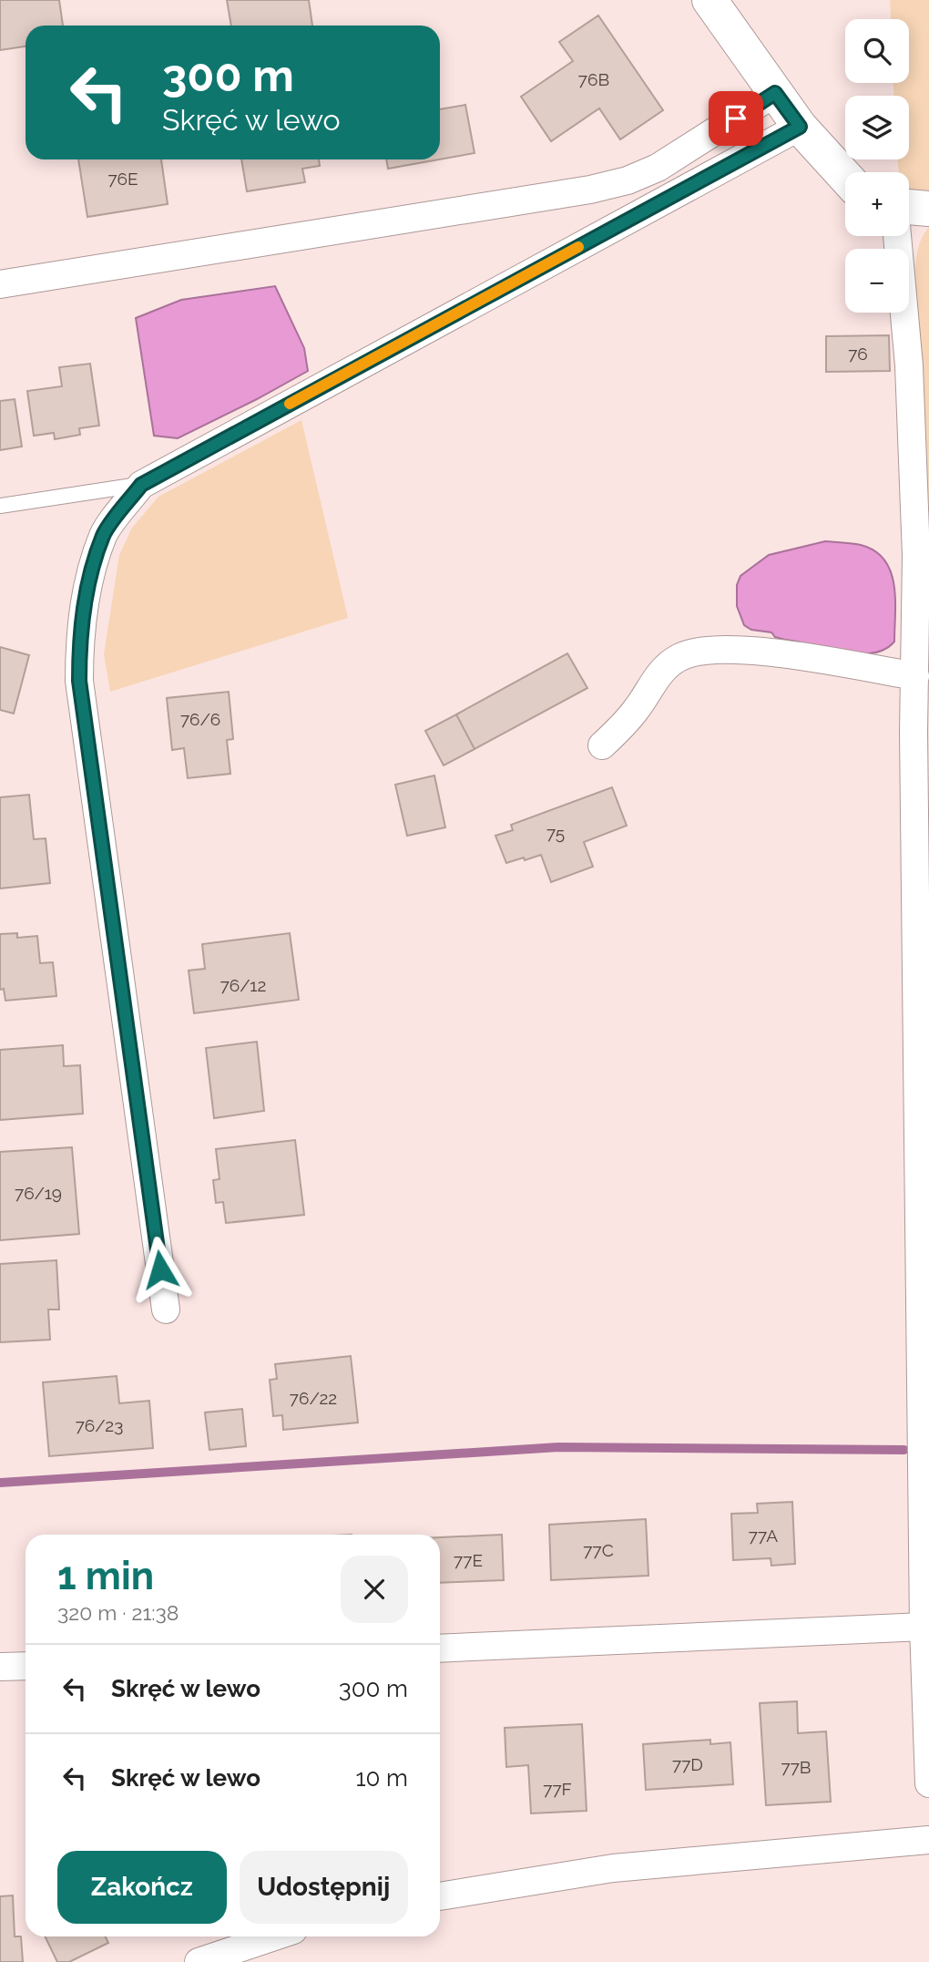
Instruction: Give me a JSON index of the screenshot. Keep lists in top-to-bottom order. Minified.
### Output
{"house_numbers":["76B","76E","76","76/6","75","76/12","76/19","76/22","76/23","77A","77C","77E","77D","77B","77F"],"page":{"map_buttons":["+","−"],"turn":["300 m","Skręć w lewo"],"heading":["1 min","320 m · 21:38"],"list":[{"name":"Skręć w lewo","value":"300 m"},{"name":"Skręć w lewo","value":"10 m"}],"buttons":["Zakończ","Udostępnij"]}}
